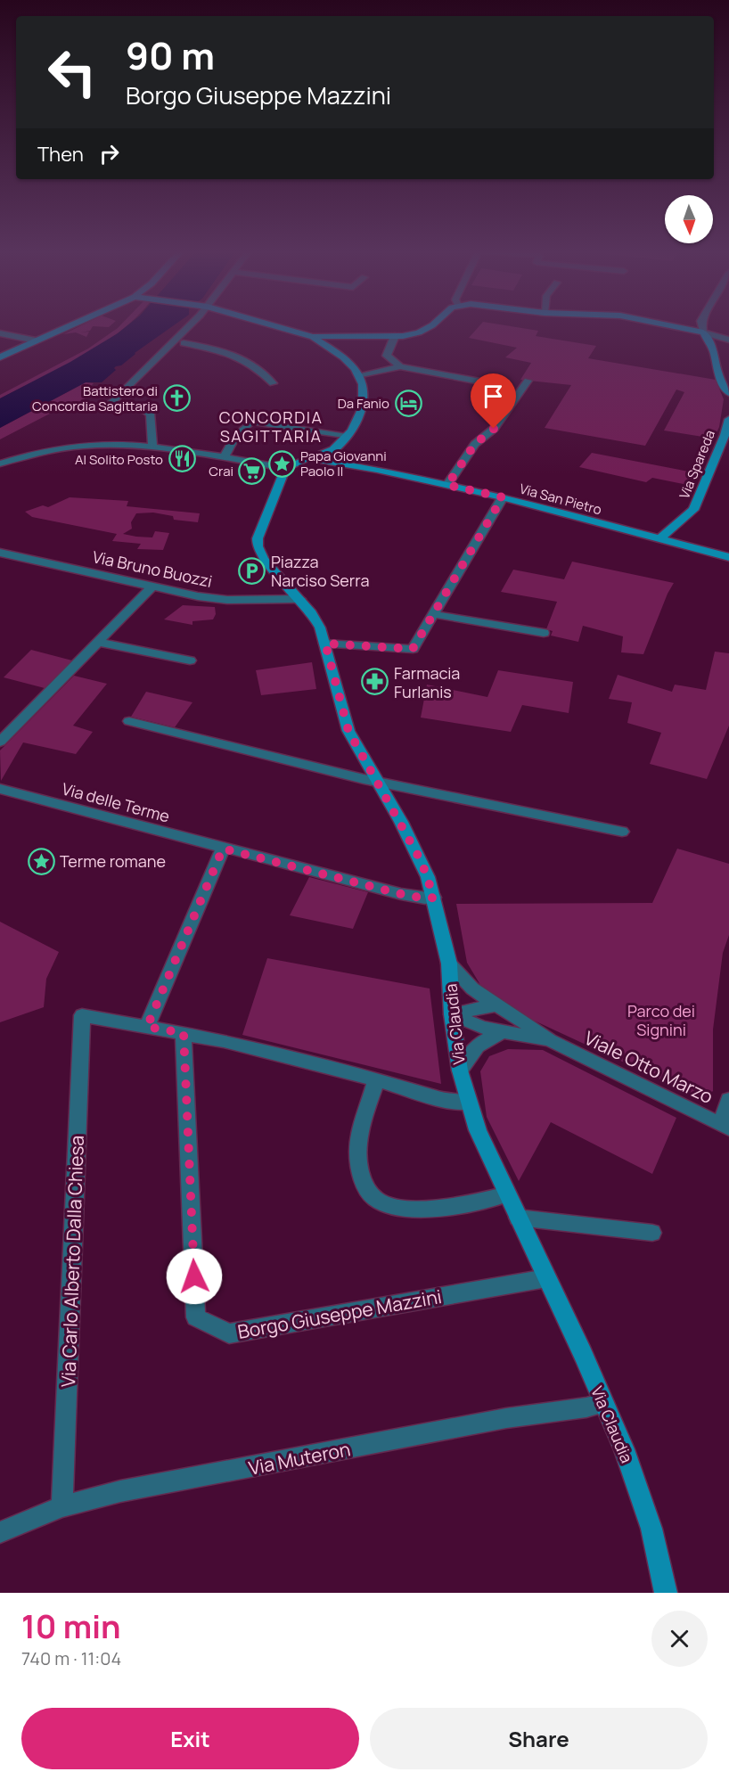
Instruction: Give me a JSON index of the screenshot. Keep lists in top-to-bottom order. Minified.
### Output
{"streets":{"street":["Via Spareda","Via San Pietro","Via Bruno Buozzi","Via delle Terme","Via Claudia","Viale Otto Marzo","Via Carlo Alberto Dalla Chiesa","Borgo Giuseppe Mazzini","Via Muteron"]},"crossings":[["Via Spareda","Via San Pietro"],["Via San Pietro","Via Claudia"],["Via Bruno Buozzi","Via Claudia"],["Via delle Terme","Via Claudia"],["Via Claudia","Viale Otto Marzo"],["Via Claudia","Borgo Giuseppe Mazzini"],["Via Claudia","Via Muteron"],["Via Carlo Alberto Dalla Chiesa","Via Muteron"]],"districts":["CONCORDIA SAGITTARIA"],"parks":["Parco dei Signini"],"places":{"church":["Battistero di Concordia Sagittaria"],"hotel":["Da Fanio"],"restaurant":["Al Solito Posto"],"place":["Papa Giovanni Paolo II","Terme romane"],"supermarket":["Crai"],"parking":["Piazza Narciso Serra"],"pharmacy":["Farmacia Furlanis"]},"north":"bottom","page":{"turn":["90 m","Borgo Giuseppe Mazzini"],"then":"Then","heading":["10 min","740 m · 11:04"],"buttons":["Exit","Share"]}}
